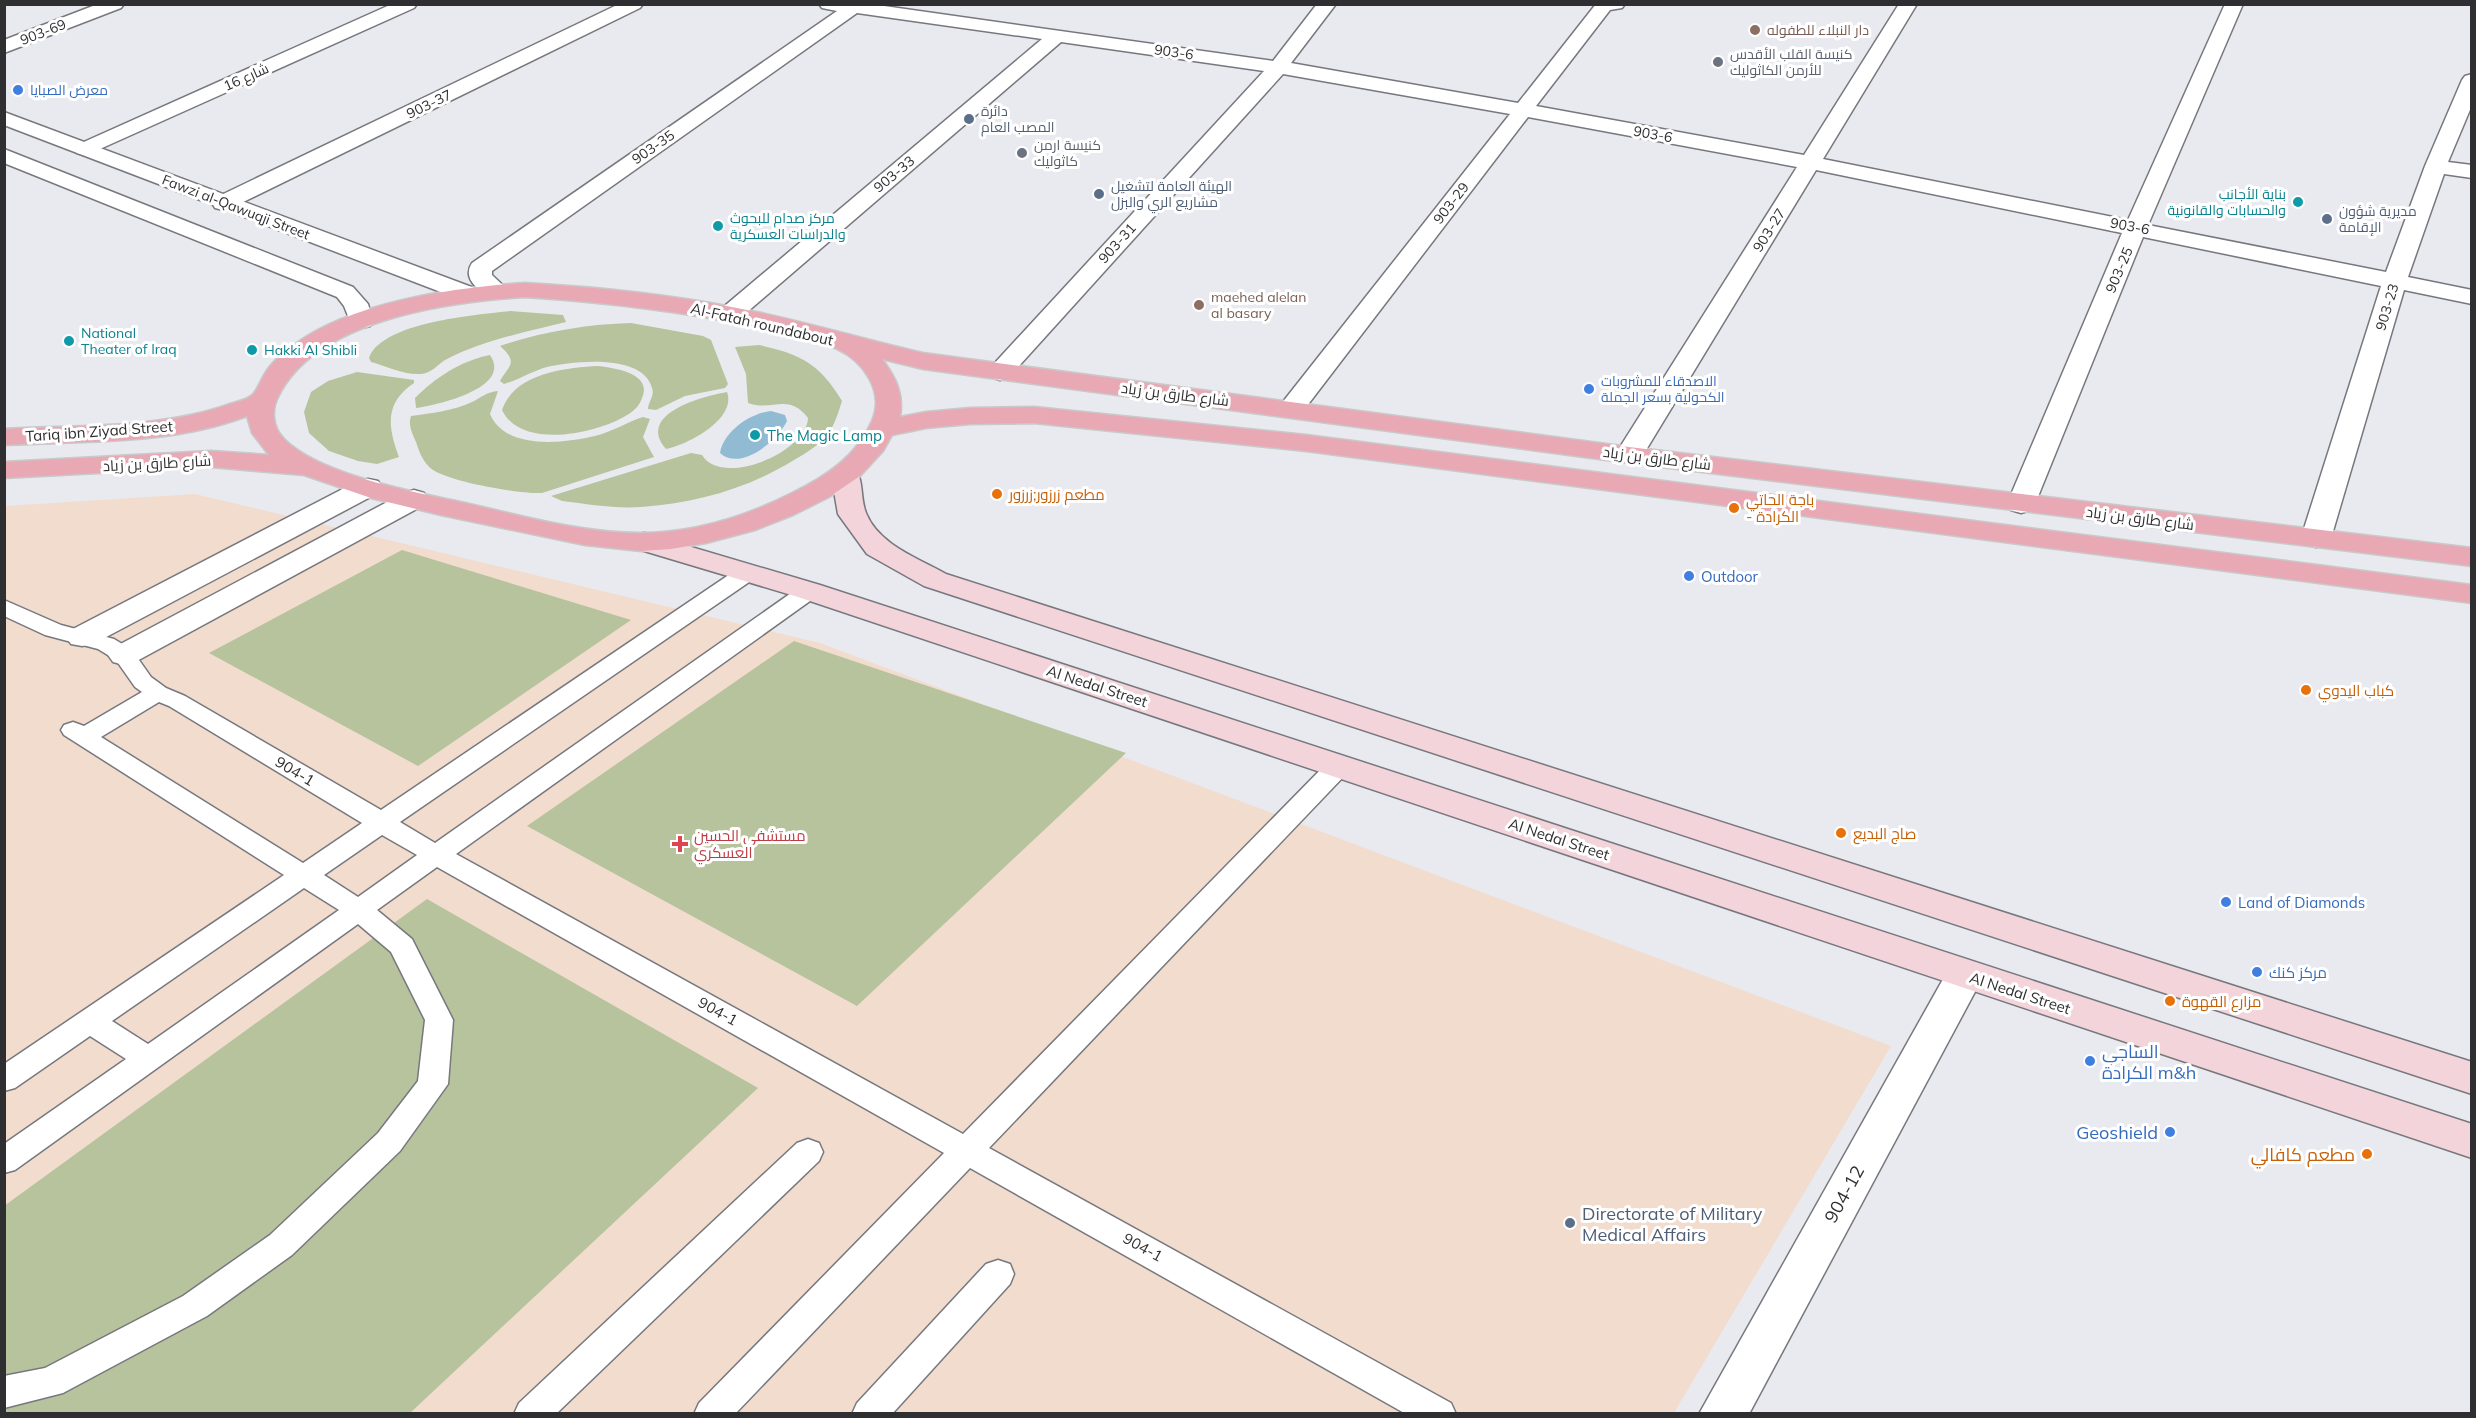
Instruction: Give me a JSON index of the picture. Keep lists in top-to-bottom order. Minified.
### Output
{"streets":{"main road":["Al-Fatah roundabout","شارع طارق بن زياد","Tariq ibn Ziyad Street","Al Nedal Street"],"street":["903-69","903-6","شارع 16","903-37","903-35","903-33","903-29","Fawzi al-Qawuqji Street","903-27","903-31","903-25","903-23","904-12"],"lane":["904-1"]},"crossings":[["903-6","903-35"],["903-6","903-33"],["903-6","903-29"],["903-6","903-27"],["903-6","903-31"],["903-6","903-25"],["903-6","903-23"],["شارع 16","Fawzi al-Qawuqji Street"],["903-37","Fawzi al-Qawuqji Street"],["903-35","Al-Fatah roundabout"],["903-33","Al-Fatah roundabout"],["903-29","شارع طارق بن زياد"],["Fawzi al-Qawuqji Street","Al-Fatah roundabout"],["903-27","شارع طارق بن زياد"],["903-31","شارع طارق بن زياد"],["903-25","شارع طارق بن زياد"],["903-23","شارع طارق بن زياد"],["Al-Fatah roundabout","شارع طارق بن زياد"],["Al-Fatah roundabout","Tariq ibn Ziyad Street"],["Al-Fatah roundabout","Al Nedal Street"],["Al Nedal Street","904-12"]],"places":{"other":["دار النبلاء للطفوله","كنيسة القلب الأقدس للأرمن الكاثوليك","معرض الصبايا","دائرة المصب العام","كنيسة ارمن كاثوليك","الهيئة العامة لتشغيل مشاريع الري والبزل","بناية الأجانب والحسابات والقانونية","مديرية شؤون الإقامة","مركز صدام للبحوث والدراسات العسكرية","maehed alelan al basary","National Theater of Iraq","Hakki Al Shibli","الاصدقاء للمشروبات الكحولية بسعر الجملة","The Magic Lamp","مطعم زرزور;زرزور","باجة الحاتي - الكرادة","Outdoor","كباب اليدوي","صاج البديع","Land of Diamonds","مركز كنك","مزارع القهوة","الساجي الكرادة m&h","Geoshield","مطعم كافالي","Directorate of Military Medical Affairs"],"health":["مستشفى الحسين العسكري"]}}
